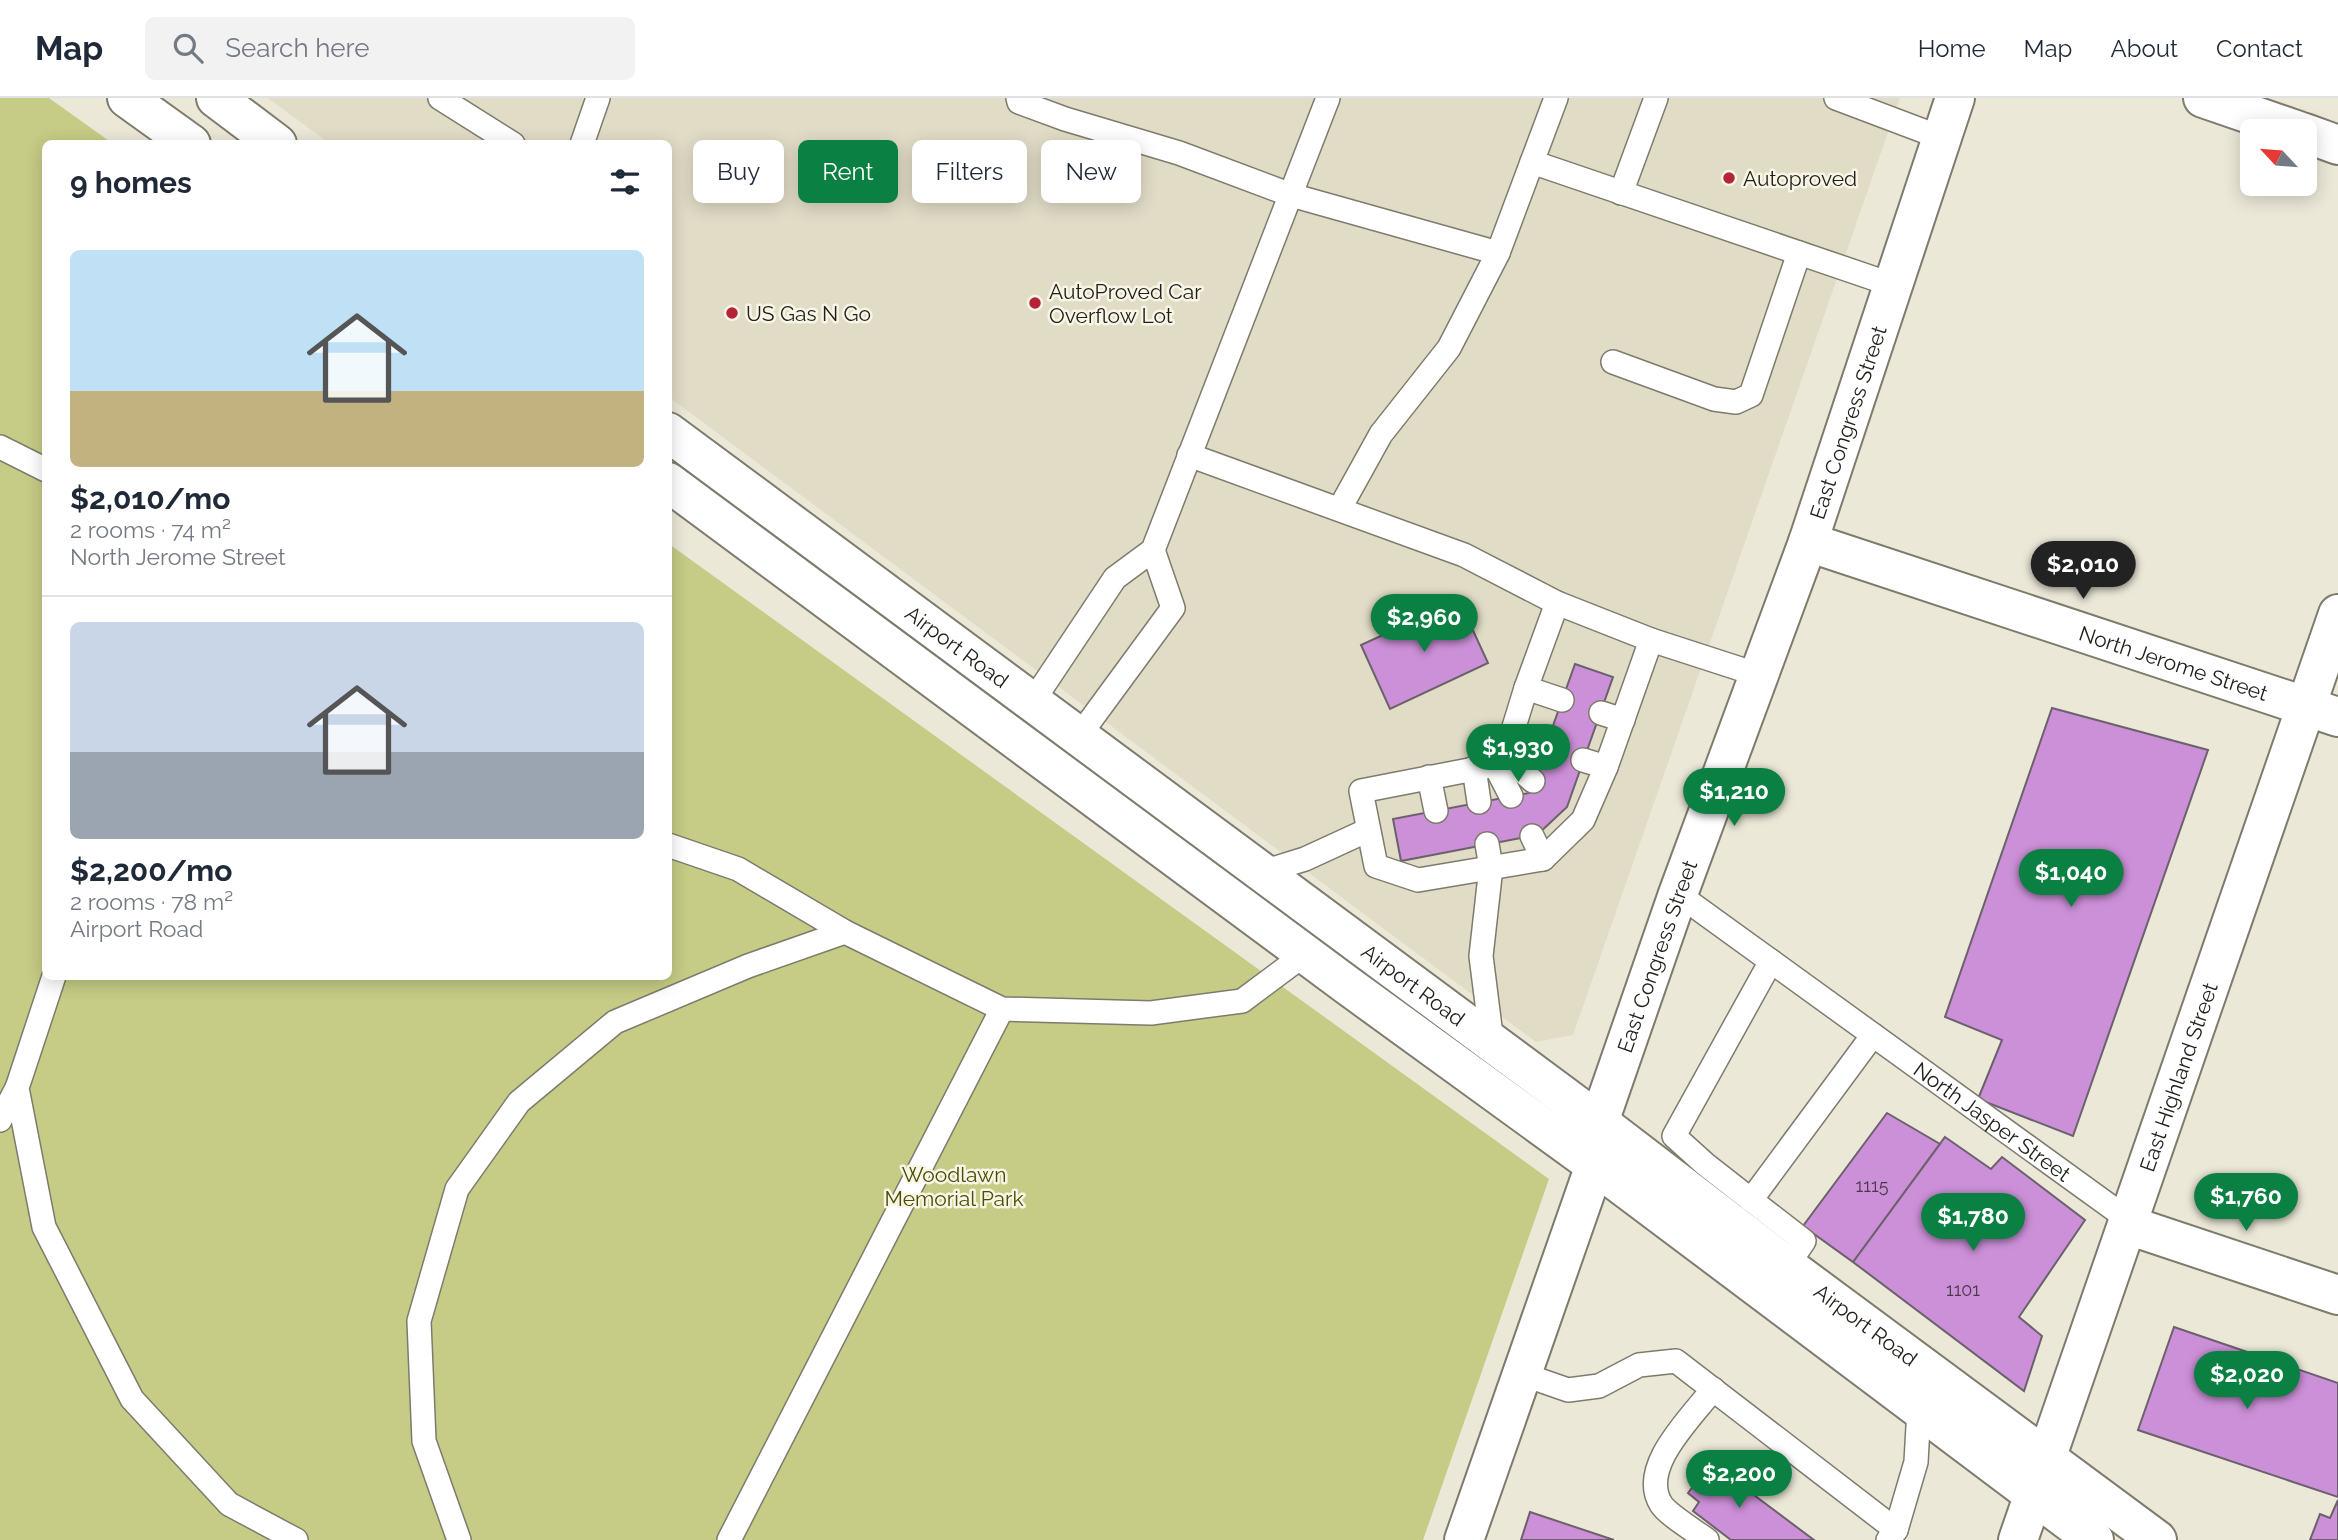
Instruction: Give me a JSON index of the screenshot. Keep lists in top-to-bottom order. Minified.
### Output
{"streets":{"main road":["East Congress Street","Airport Road","North Jerome Street","East Highland Street","North Jasper Street"]},"crossings":[["East Congress Street","Airport Road"],["East Congress Street","North Jerome Street"],["East Congress Street","North Jasper Street"],["Airport Road","East Highland Street"],["North Jerome Street","East Highland Street"],["East Highland Street","North Jasper Street"]],"parks":["Woodlawn Memorial Park"],"places":["Autoproved","AutoProved Car Overflow Lot","US Gas N Go"],"house_numbers":["1115","1101"],"north":"top left","page":{"header":"Map","search":"Search here","nav":["Home","Map","About","Contact"],"chip":["Buy","Rent","Filters","New"],"heading":"9 homes","list":[{"name":"$2,010/mo","note":"2 rooms · 74 m² · North Jerome Street"},{"name":"$2,200/mo","note":"2 rooms · 78 m² · Airport Road"}],"price":["$2,010","$2,960","$1,930","$1,210","$1,040","$1,760","$1,780","$2,020","$2,200"]}}
